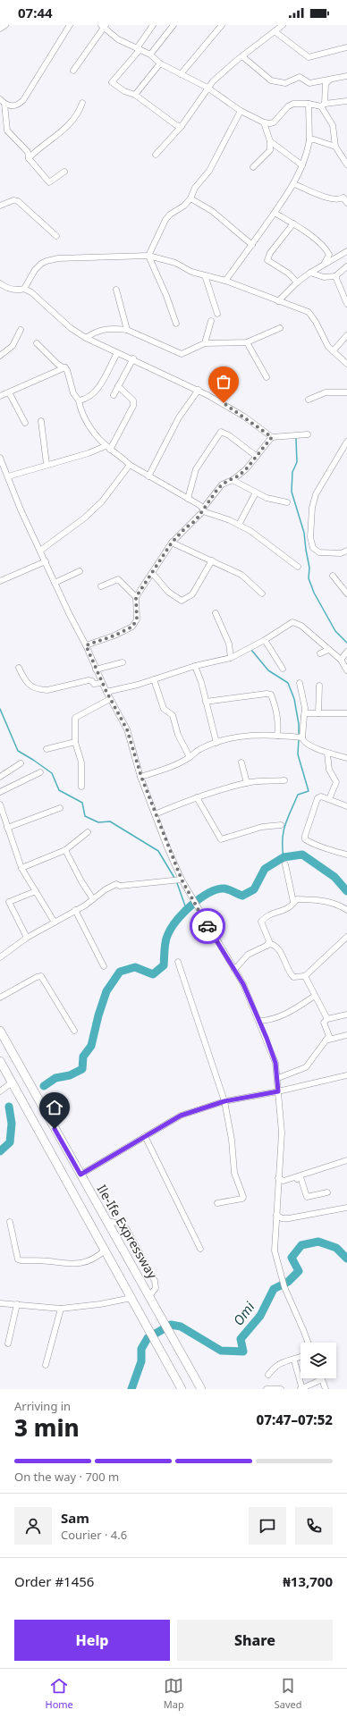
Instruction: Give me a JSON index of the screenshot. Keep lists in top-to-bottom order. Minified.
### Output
{"streets":{"highway":["Ile-Ife Expressway"]},"water":["Omi"],"page":{"status":"07:44","heading":["3 min","Arriving in","07:47–07:52"],"panel":["Sam","Courier · 4.6","Order #1456","₦13,700"],"bar":"On the way · 700 m","buttons":["Help","Share"],"tabs":["Home","Map","Saved"]}}
